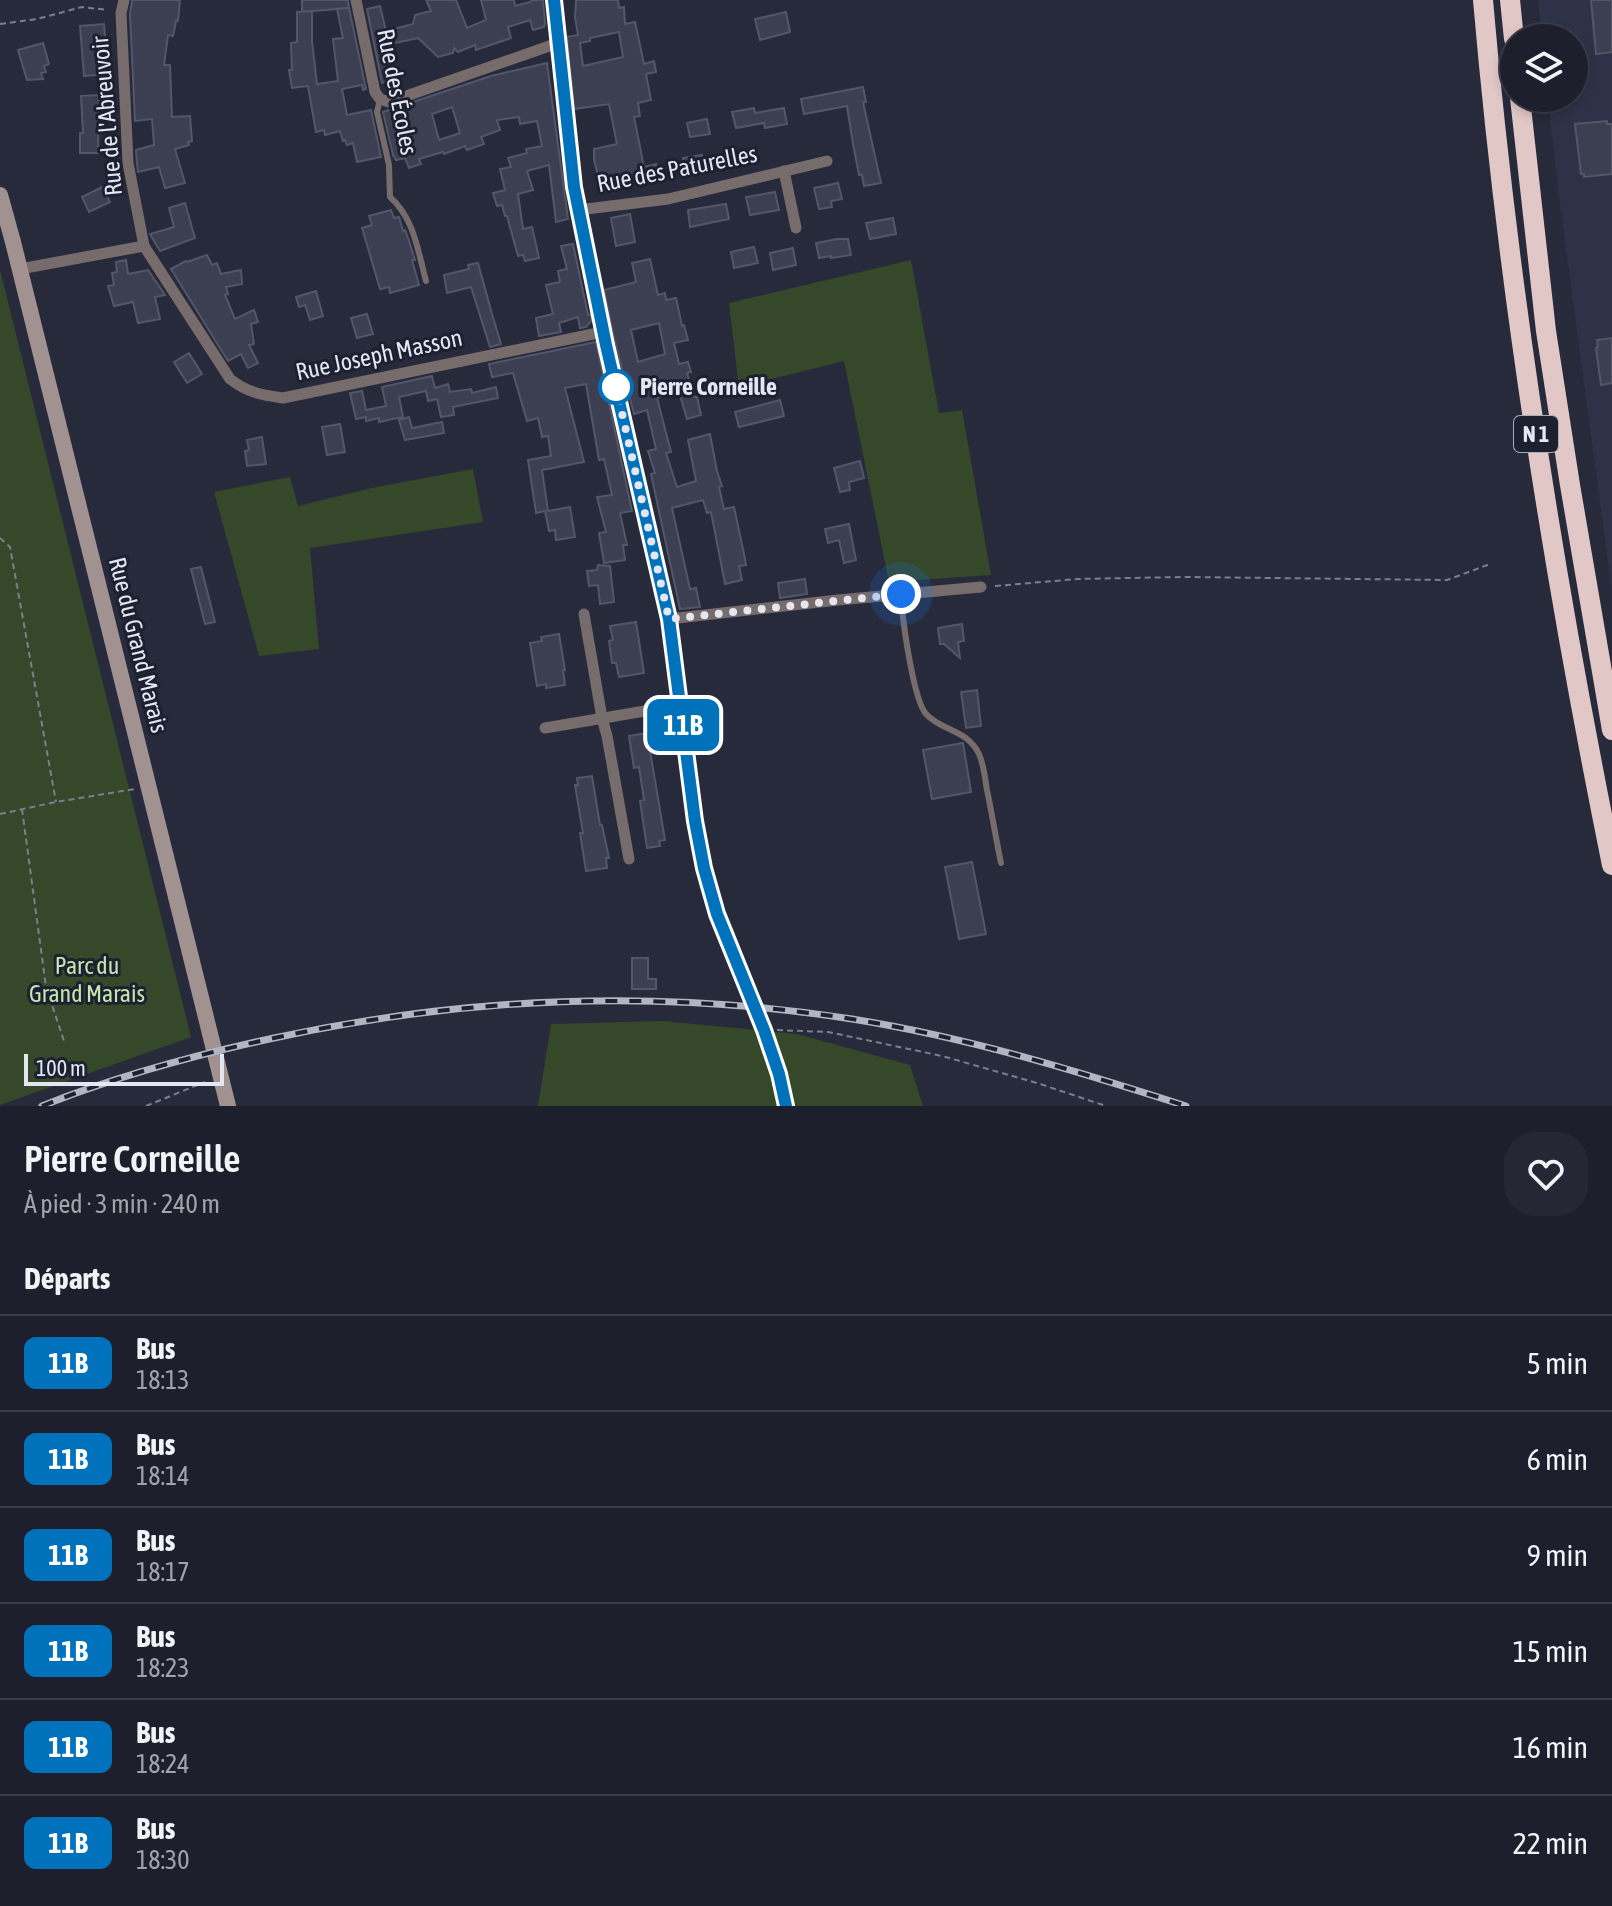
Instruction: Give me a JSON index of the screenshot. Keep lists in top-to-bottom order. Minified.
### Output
{"streets":{"highway":["N 1"],"street":["Rue des Écoles","Rue de l'Abreuvoir","Rue des Paturelles","Rue Joseph Masson","Rue du Grand Marais"]},"crossings":[["Rue de l'Abreuvoir","Rue Joseph Masson"]],"parks":["Parc du Grand Marais"],"places":["Pierre Corneille"],"lines":["bus line 11B"],"scale_bar":"100 m","page":{"on_map":"11B","scale":"100 m","heading":[["Pierre Corneille","À pied · 3 min · 240 m"],"Départs"],"list":[{"mark":"11B","name":"Bus","note":"18:13","value":"5 min"},{"mark":"11B","name":"Bus","note":"18:14","value":"6 min"},{"mark":"11B","name":"Bus","note":"18:17","value":"9 min"},{"mark":"11B","name":"Bus","note":"18:23","value":"15 min"},{"mark":"11B","name":"Bus","note":"18:24","value":"16 min"},{"mark":"11B","name":"Bus","note":"18:30","value":"22 min"}]}}
